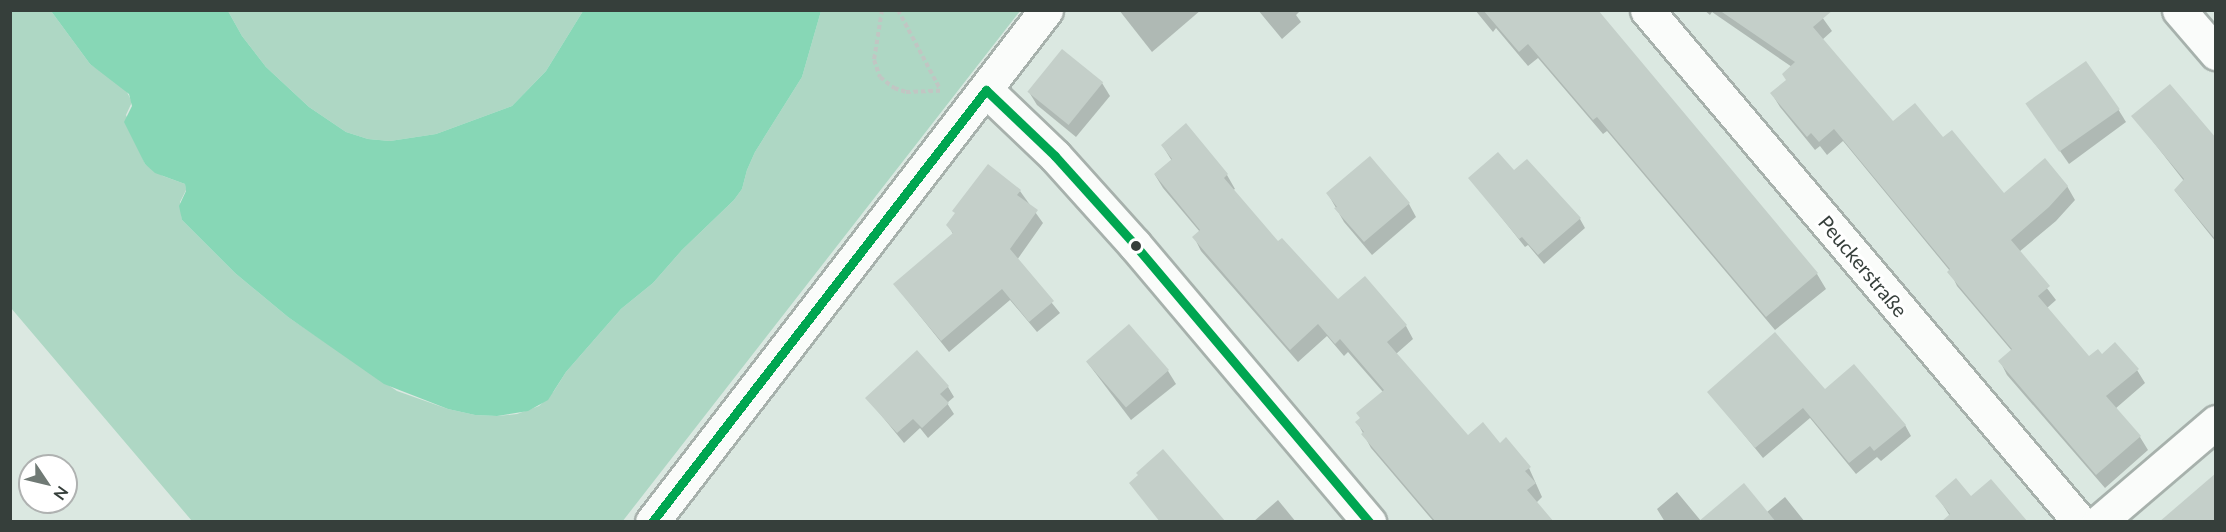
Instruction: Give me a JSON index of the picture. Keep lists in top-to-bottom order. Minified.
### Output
{"streets":{"street":["Peuckerstraße"]},"north":"bottom right"}
